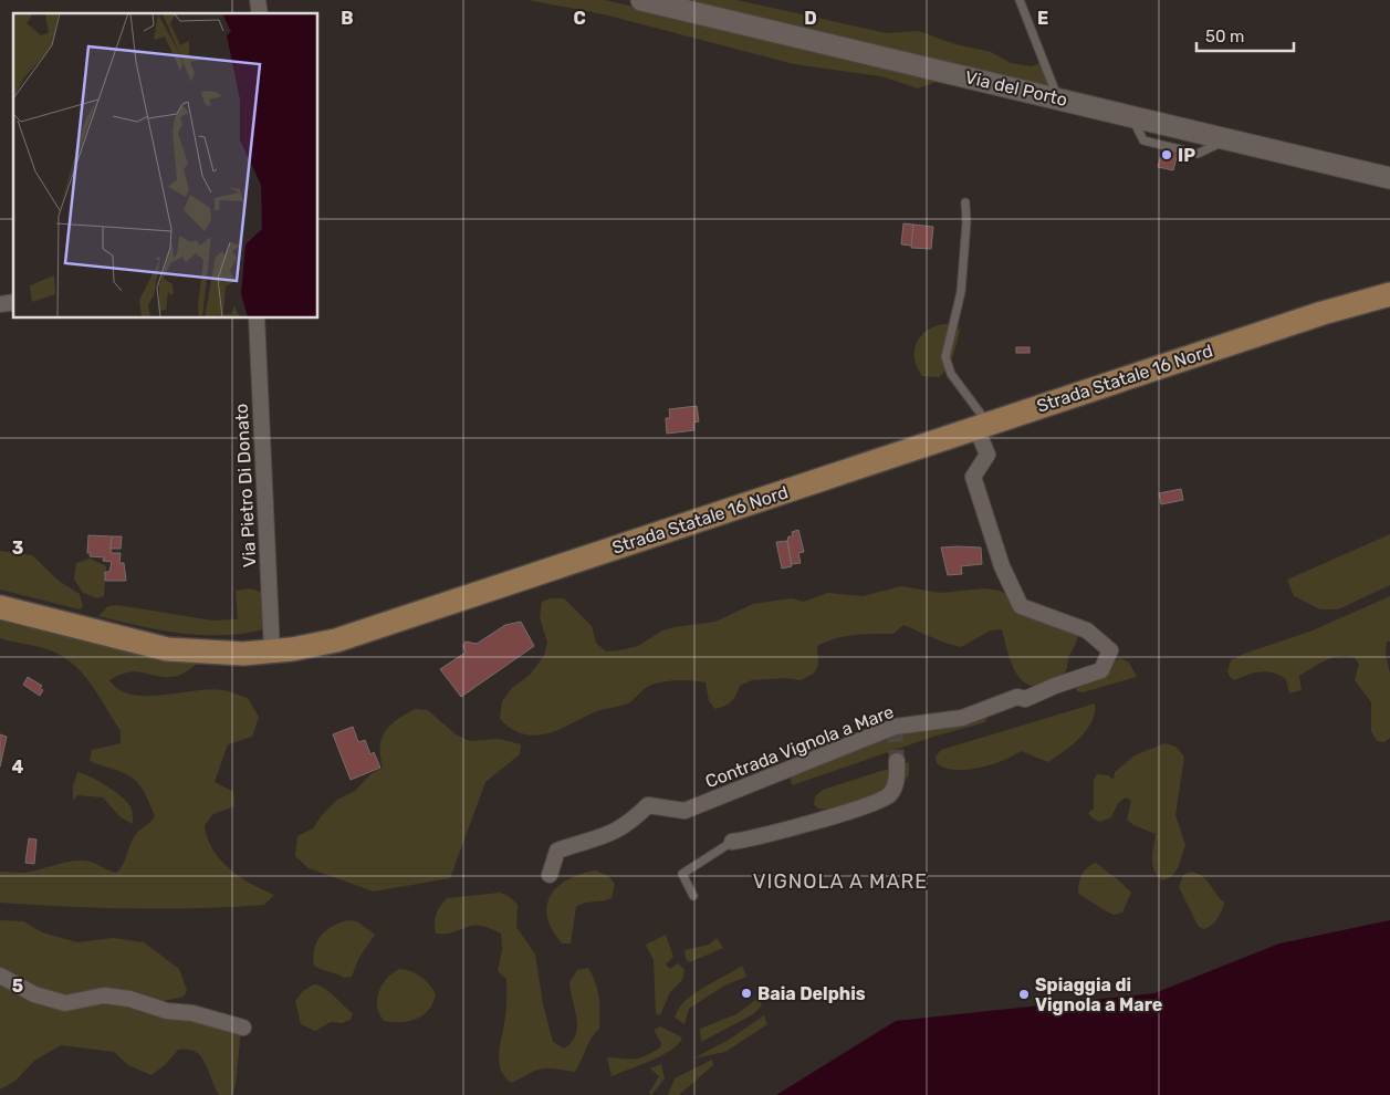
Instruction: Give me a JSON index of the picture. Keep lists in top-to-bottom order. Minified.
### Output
{"streets":{"main road":["Strada Statale 16 Nord"],"street":["Via del Porto","Via Pietro Di Donato","Contrada Vignola a Mare"]},"crossings":[["Strada Statale 16 Nord","Via Pietro Di Donato"],["Strada Statale 16 Nord","Contrada Vignola a Mare"]],"districts":["VIGNOLA A MARE"],"places":["IP","Baia Delphis","Spiaggia di Vignola a Mare"],"scale_bar":"50 m","grid":{"columns":["B","C","D","E"],"rows":["3","4","5"]}}
